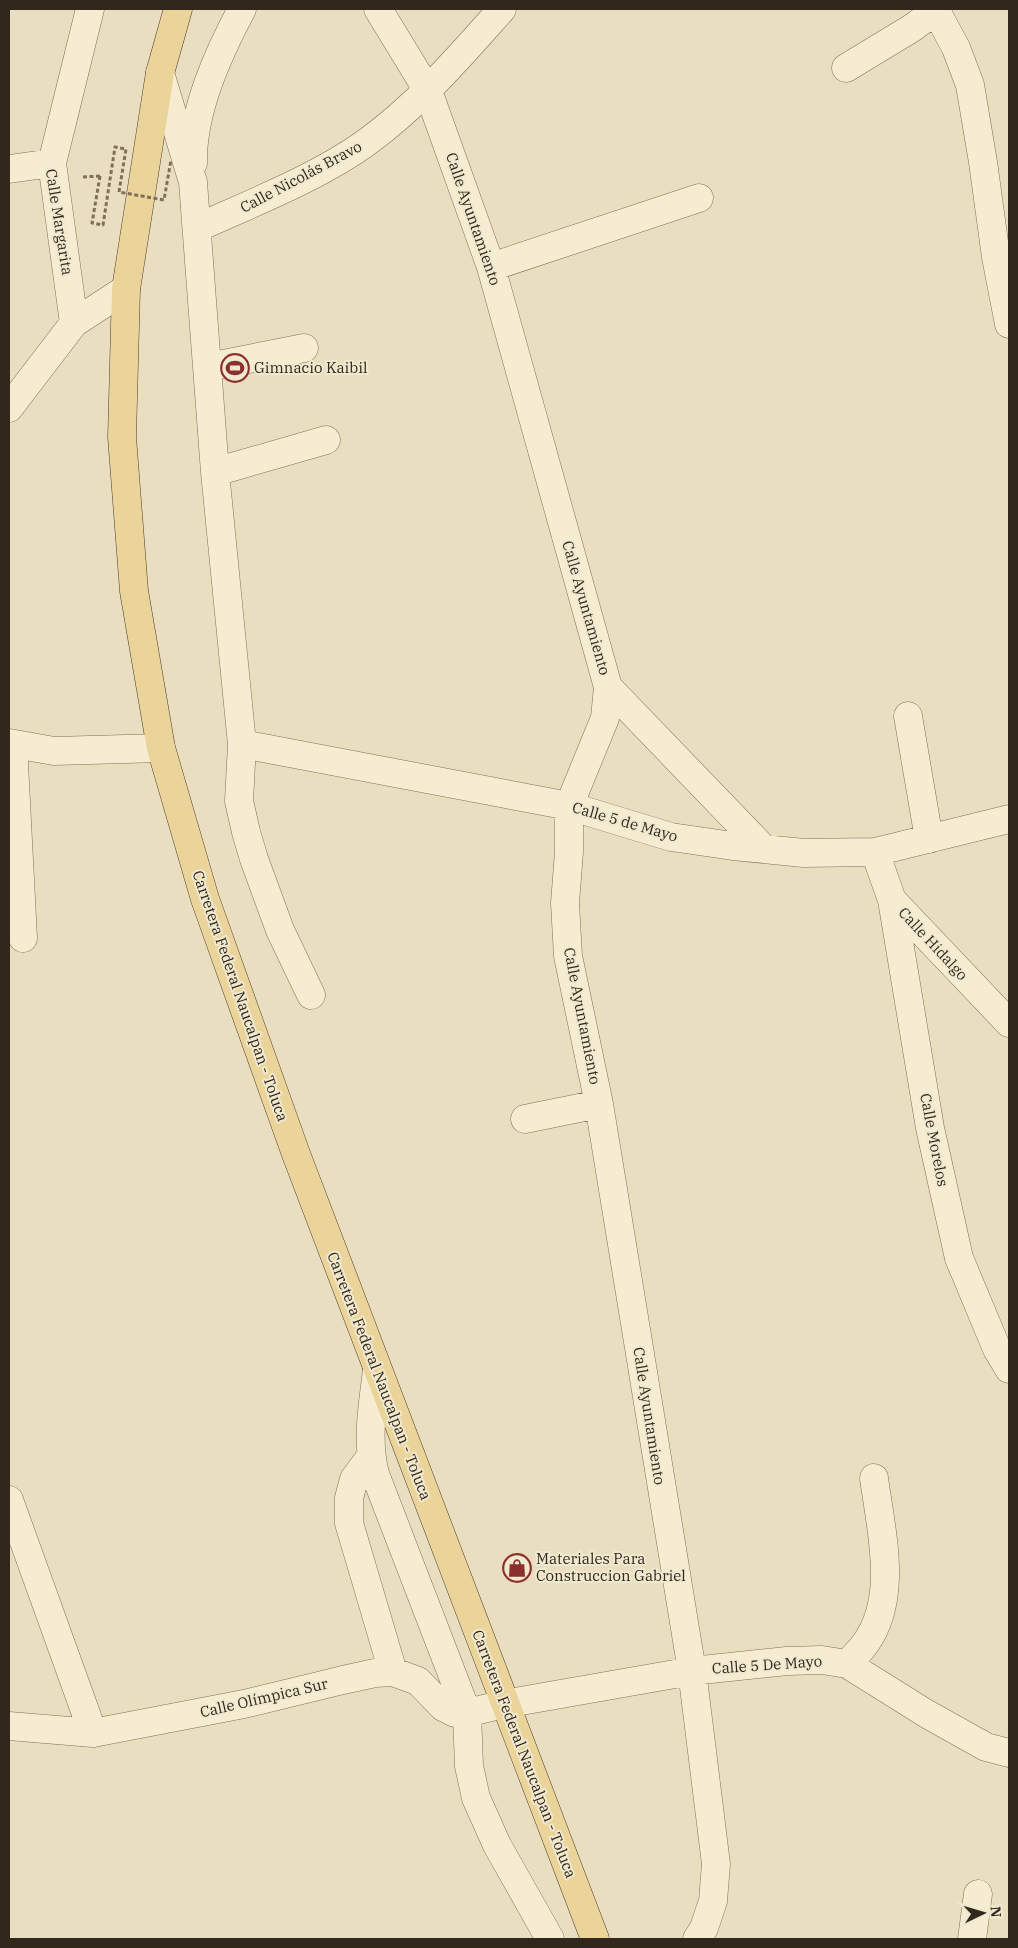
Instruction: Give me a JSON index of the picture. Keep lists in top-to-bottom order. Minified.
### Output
{"streets":{"main road":["Carretera Federal Naucalpan - Toluca"],"street":["Calle Nicolás Bravo","Calle Ayuntamiento","Calle Margarita","Calle 5 de Mayo","Calle Hidalgo","Calle Morelos","Calle 5 De Mayo","Calle Olímpica Sur"]},"crossings":[["Calle Nicolás Bravo","Calle Ayuntamiento"],["Calle Ayuntamiento","Calle 5 de Mayo"],["Calle Ayuntamiento","Calle 5 De Mayo"],["Calle 5 de Mayo","Calle Hidalgo"],["Calle Hidalgo","Calle Morelos"],["Carretera Federal Naucalpan - Toluca","Calle 5 De Mayo"],["Carretera Federal Naucalpan - Toluca","Calle Olímpica Sur"],["Calle 5 De Mayo","Calle Olímpica Sur"]],"places":{"sports":["Gimnacio Kaibil"],"shop":["Materiales Para Construccion Gabriel"]},"north":"right"}
